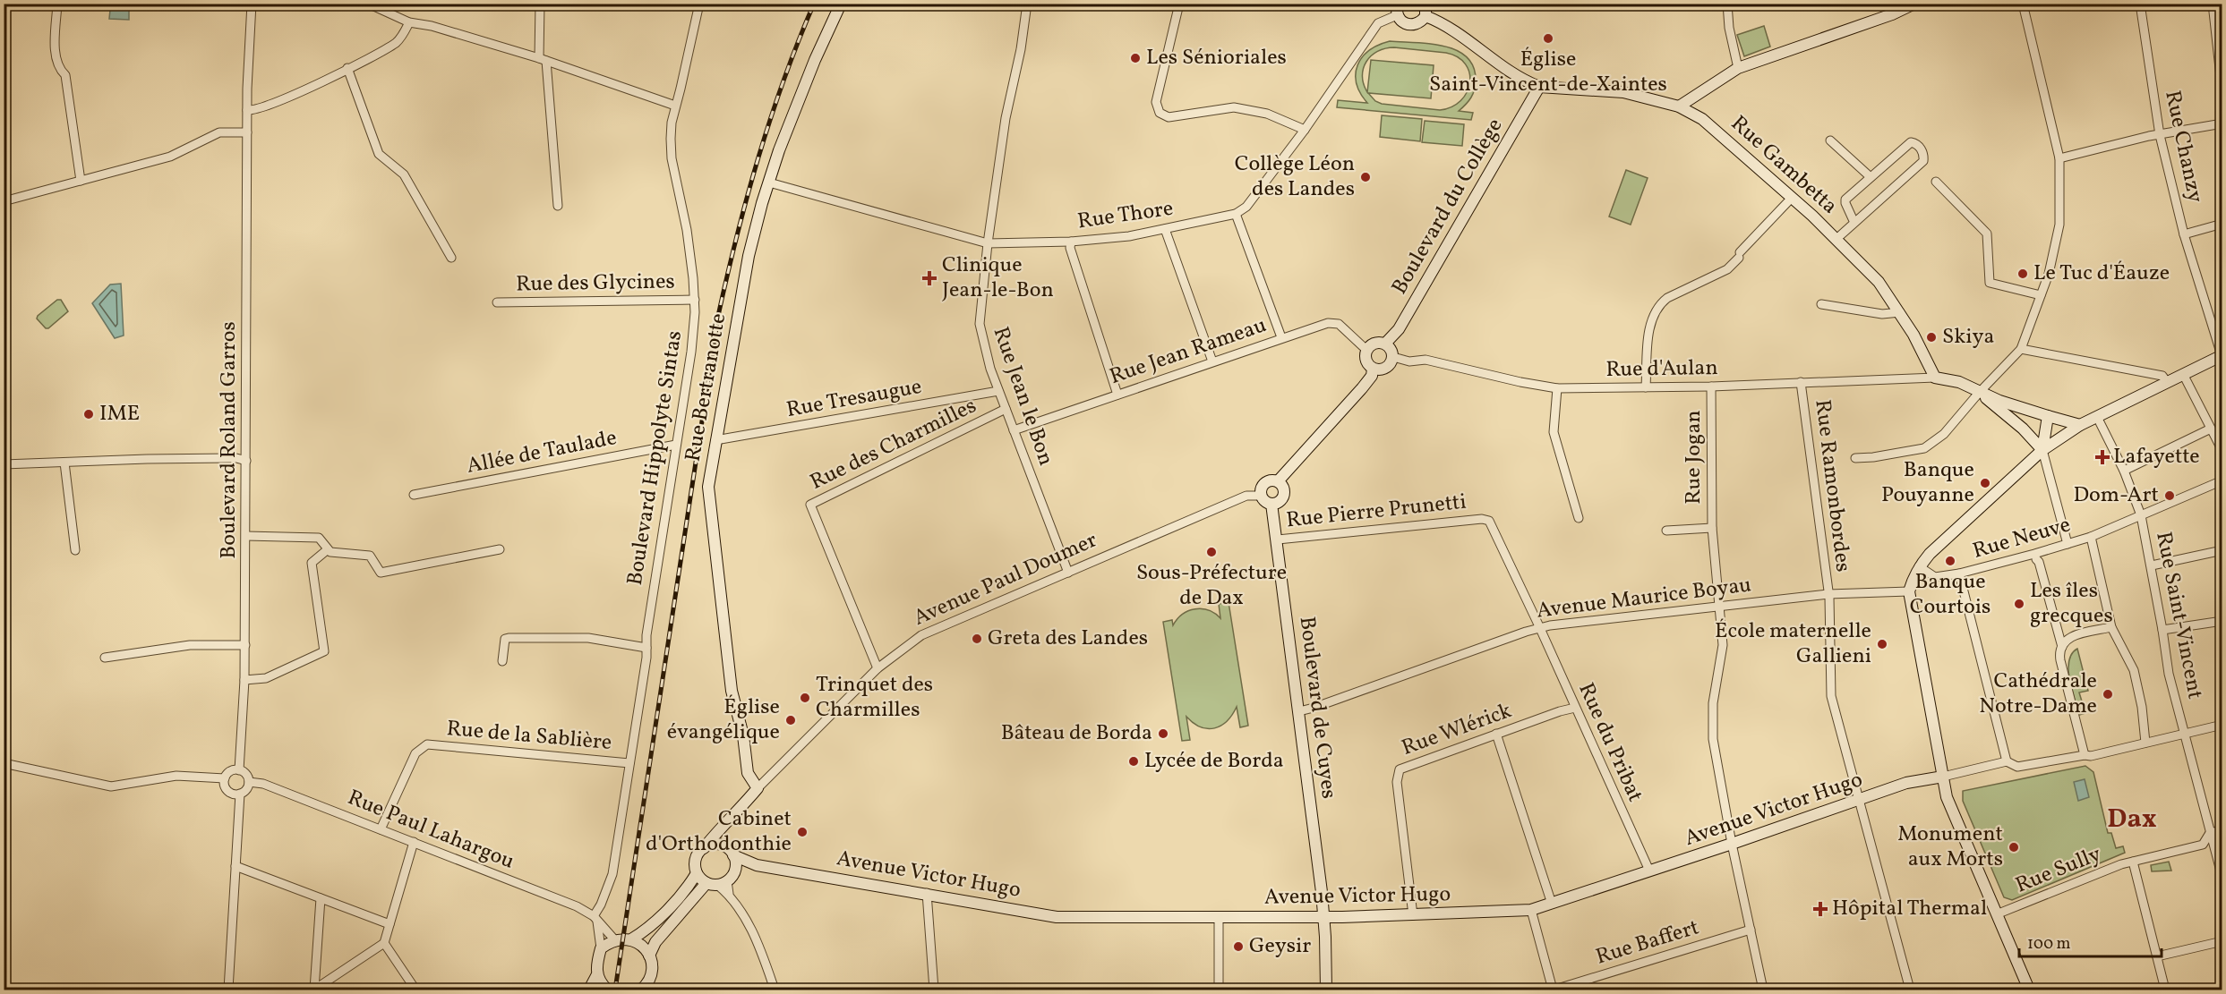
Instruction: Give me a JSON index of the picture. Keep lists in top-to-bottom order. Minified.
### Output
{"streets":{"main road":["Rue Gambetta","Boulevard du Collège","Rue Bertranotte","Avenue Paul Doumer","Boulevard de Cuyes","Avenue Victor Hugo"],"street":["Rue Chanzy","Rue Thore","Rue des Glycines","Rue Jean Rameau","Rue d'Aulan","Rue Jean le Bon","Rue Tresaugue","Boulevard Roland Garros","Rue des Charmilles","Allée de Taulade","Rue Jogan","Boulevard Hippolyte Sintas","Rue Ramonbordes","Rue Pierre Prunetti","Rue Neuve","Avenue Maurice Boyau","Rue Saint-Vincent","Rue Wlérick","Rue de la Sablière","Rue du Pribat","Rue Paul Lahargou","Rue Sully","Rue Baffert"]},"crossings":[["Rue Gambetta","Boulevard du Collège"],["Rue Gambetta","Rue d'Aulan"],["Boulevard du Collège","Rue Jean Rameau"],["Boulevard du Collège","Rue d'Aulan"],["Rue Thore","Rue Bertranotte"],["Rue Thore","Rue Jean le Bon"],["Rue des Glycines","Boulevard Hippolyte Sintas"],["Rue Jean Rameau","Rue d'Aulan"],["Rue Jean Rameau","Rue Jean le Bon"],["Rue d'Aulan","Rue Jogan"],["Rue d'Aulan","Rue Ramonbordes"],["Rue Bertranotte","Rue Tresaugue"],["Rue Bertranotte","Avenue Paul Doumer"],["Rue Jean le Bon","Rue Tresaugue"],["Rue Jean le Bon","Rue des Charmilles"],["Rue Jean le Bon","Avenue Paul Doumer"],["Boulevard Roland Garros","Rue Paul Lahargou"],["Rue des Charmilles","Avenue Paul Doumer"],["Allée de Taulade","Boulevard Hippolyte Sintas"],["Rue Jogan","Avenue Maurice Boyau"],["Rue Jogan","Avenue Victor Hugo"],["Rue Jogan","Rue Baffert"],["Boulevard Hippolyte Sintas","Rue de la Sablière"],["Boulevard Hippolyte Sintas","Rue Paul Lahargou"],["Rue Ramonbordes","Avenue Maurice Boyau"],["Rue Ramonbordes","Avenue Victor Hugo"],["Rue Pierre Prunetti","Avenue Maurice Boyau"],["Rue Pierre Prunetti","Boulevard de Cuyes"],["Rue Pierre Prunetti","Rue du Pribat"],["Rue Neuve","Rue Saint-Vincent"],["Avenue Paul Doumer","Boulevard de Cuyes"],["Avenue Paul Doumer","Avenue Victor Hugo"],["Avenue Maurice Boyau","Boulevard de Cuyes"],["Avenue Maurice Boyau","Rue du Pribat"],["Rue Saint-Vincent","Rue Sully"],["Boulevard de Cuyes","Avenue Victor Hugo"],["Rue Wlérick","Rue du Pribat"],["Rue Wlérick","Avenue Victor Hugo"],["Rue de la Sablière","Rue Paul Lahargou"],["Rue du Pribat","Avenue Victor Hugo"]],"districts":["Dax"],"places":{"other":["Église Saint-Vincent-de-Xaintes","Les Sénioriales","Collège Léon des Landes","Le Tuc d'Éauze","Skiya","IME","Banque Pouyanne","Dom-Art","Sous-Préfecture de Dax","Banque Courtois","Les îles grecques","Greta des Landes","École maternelle Gallieni","Cathédrale Notre-Dame","Trinquet des Charmilles","Église évangélique","Bâteau de Borda","Lycée de Borda","Cabinet d'Orthodonthie","Monument aux Morts","Geysir"],"health":["Clinique Jean-le-Bon","Lafayette","Hôpital Thermal"]},"scale_bar":"100 m"}
